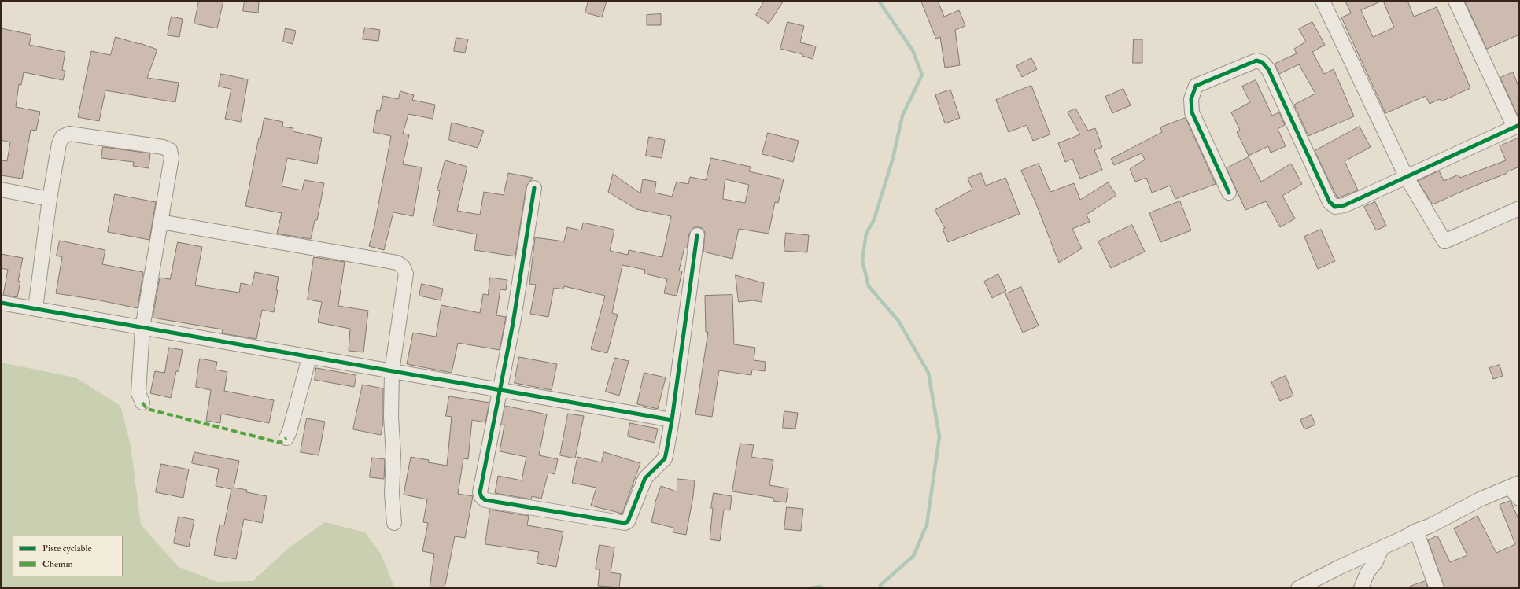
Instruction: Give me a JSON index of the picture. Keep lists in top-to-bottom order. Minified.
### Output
{"legend":["Piste cyclable","Chemin"]}
